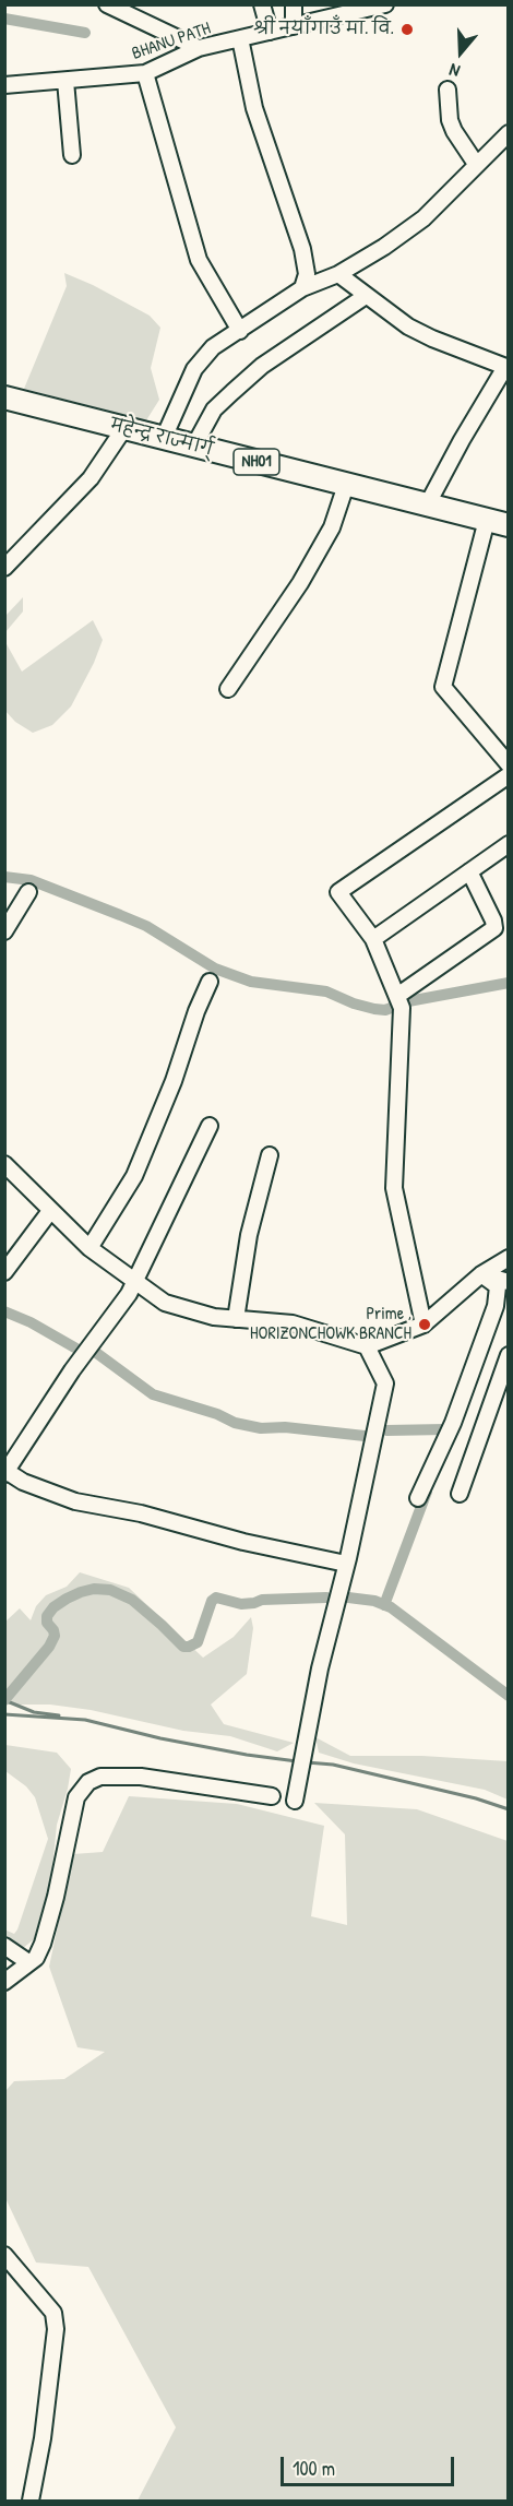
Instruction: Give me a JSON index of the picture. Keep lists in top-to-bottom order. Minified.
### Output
{"streets":{"highway":["महेन्द्र राज्मार्ग्","NH01"],"street":["BHANU PATH"]},"places":["श्री नयाँगाउँ मा. वि.","Prime , HORIZONCHOWK BRANCH"],"scale_bar":"100 m","north":"bottom"}
